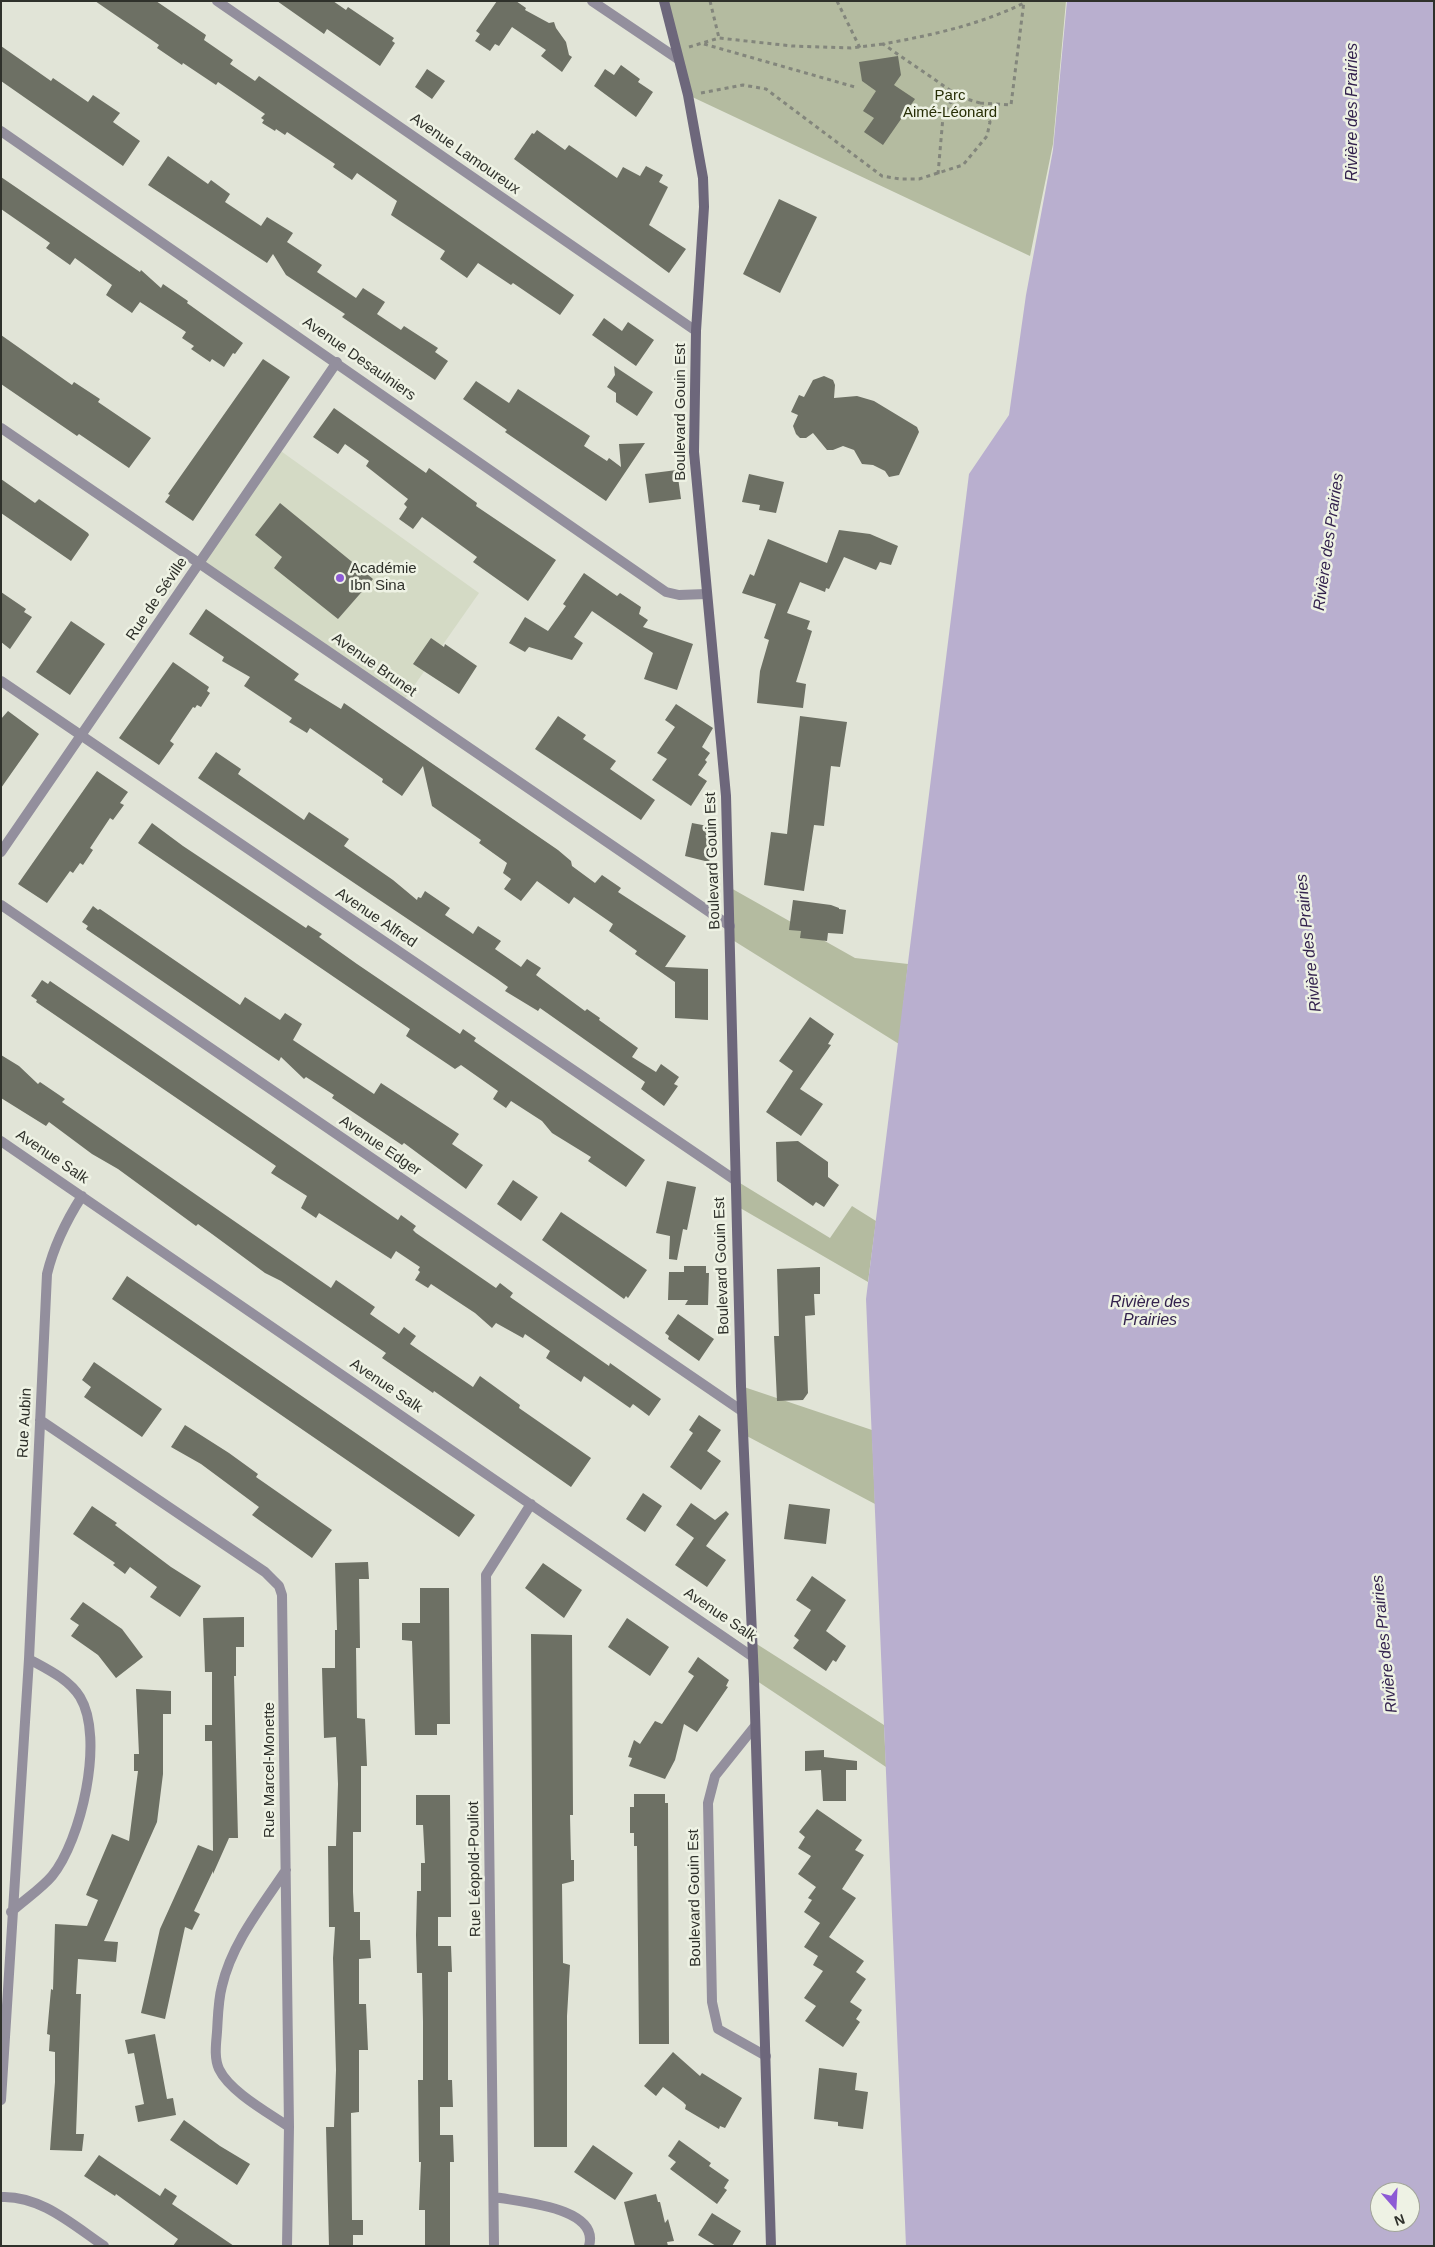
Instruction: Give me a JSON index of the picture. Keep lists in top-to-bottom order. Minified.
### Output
{"streets":{"street":["Avenue Lamoureux","Avenue Desaulniers","Boulevard Gouin Est","Rue de Séville","Avenue Brunet","Avenue Alfred","Avenue Edger","Avenue Salk","Rue Aubin","Rue Marcel-Monette","Rue Léopold-Pouliot"]},"crossings":[["Avenue Lamoureux","Boulevard Gouin Est"],["Avenue Desaulniers","Boulevard Gouin Est"],["Avenue Desaulniers","Rue de Séville"],["Boulevard Gouin Est","Avenue Brunet"],["Boulevard Gouin Est","Avenue Alfred"],["Boulevard Gouin Est","Avenue Edger"],["Boulevard Gouin Est","Avenue Salk"],["Rue de Séville","Avenue Brunet"],["Rue de Séville","Avenue Alfred"],["Avenue Salk","Rue Aubin"],["Avenue Salk","Rue Léopold-Pouliot"],["Rue Aubin","Rue Marcel-Monette"]],"water":["Rivière des Prairies"],"parks":["Parc Aimé-Léonard"],"places":["Académie Ibn Sina"],"north":"bottom"}
